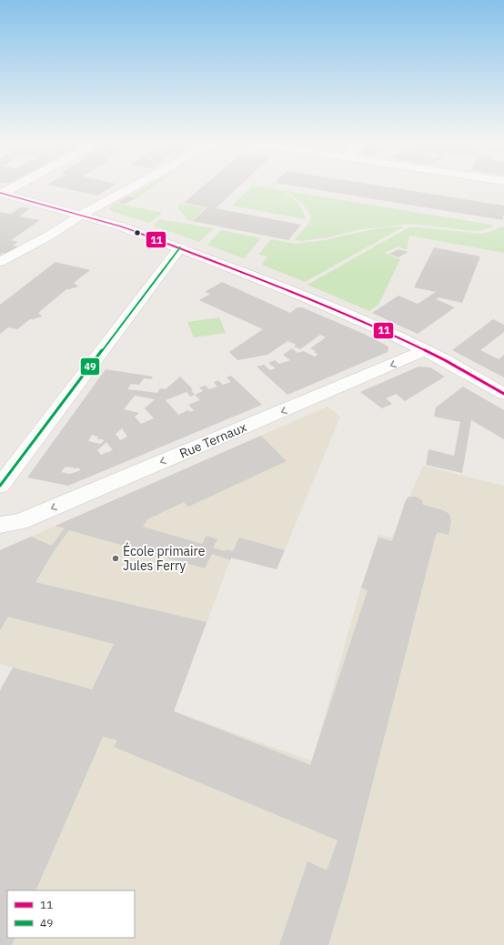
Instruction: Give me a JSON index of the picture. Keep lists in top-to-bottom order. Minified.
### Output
{"streets":{"street":["Rue Ternaux"]},"one_way":["Rue Ternaux"],"places":["École primaire Jules Ferry"],"lines":["transit line 11","transit line 49"],"legend":["11","49"]}
